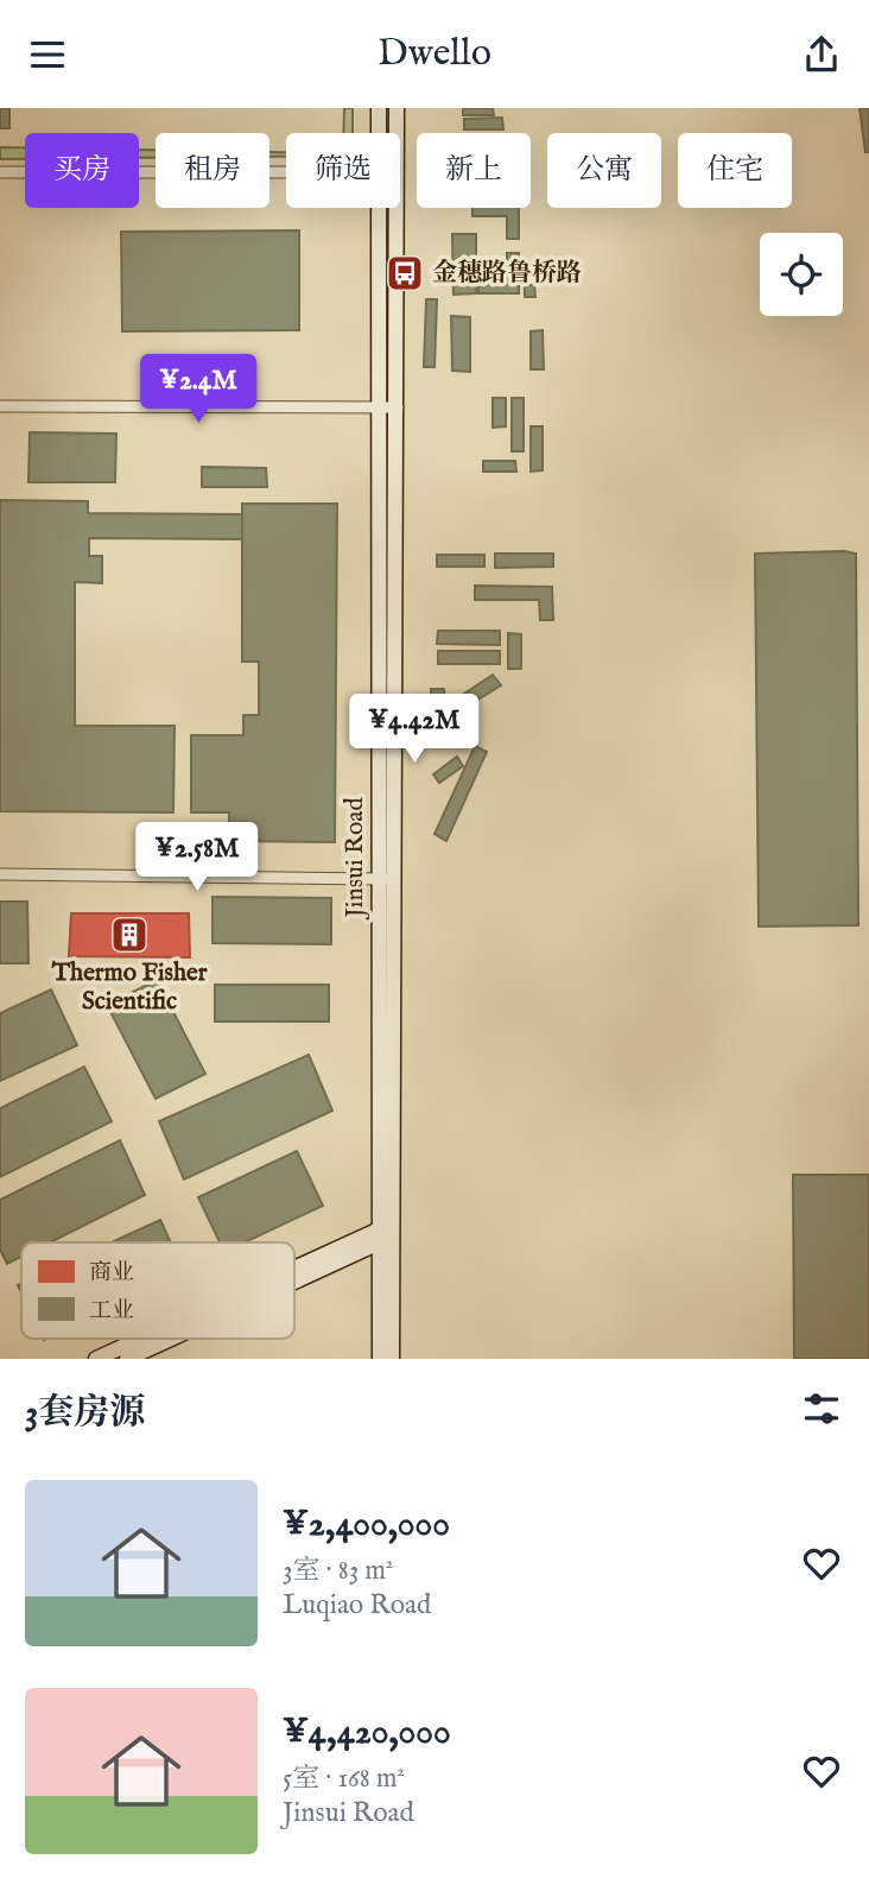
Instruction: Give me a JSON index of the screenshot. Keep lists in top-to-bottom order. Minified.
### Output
{"streets":{"street":["Jinsui Road"]},"places":{"bus stop":["金穗路鲁桥路"],"building":["Thermo Fisher Scientific"]},"legend":["商业","工业"],"page":{"header":"Dwello","chip":["买房","租房","筛选","新上","公寓","住宅"],"price":["¥2.4M","¥4.42M","¥2.58M"],"heading":"3套房源","list":[{"name":"¥2,400,000","note":"3室 · 83 m² · Luqiao Road"},{"name":"¥4,420,000","note":"5室 · 168 m² · Jinsui Road"}]}}
